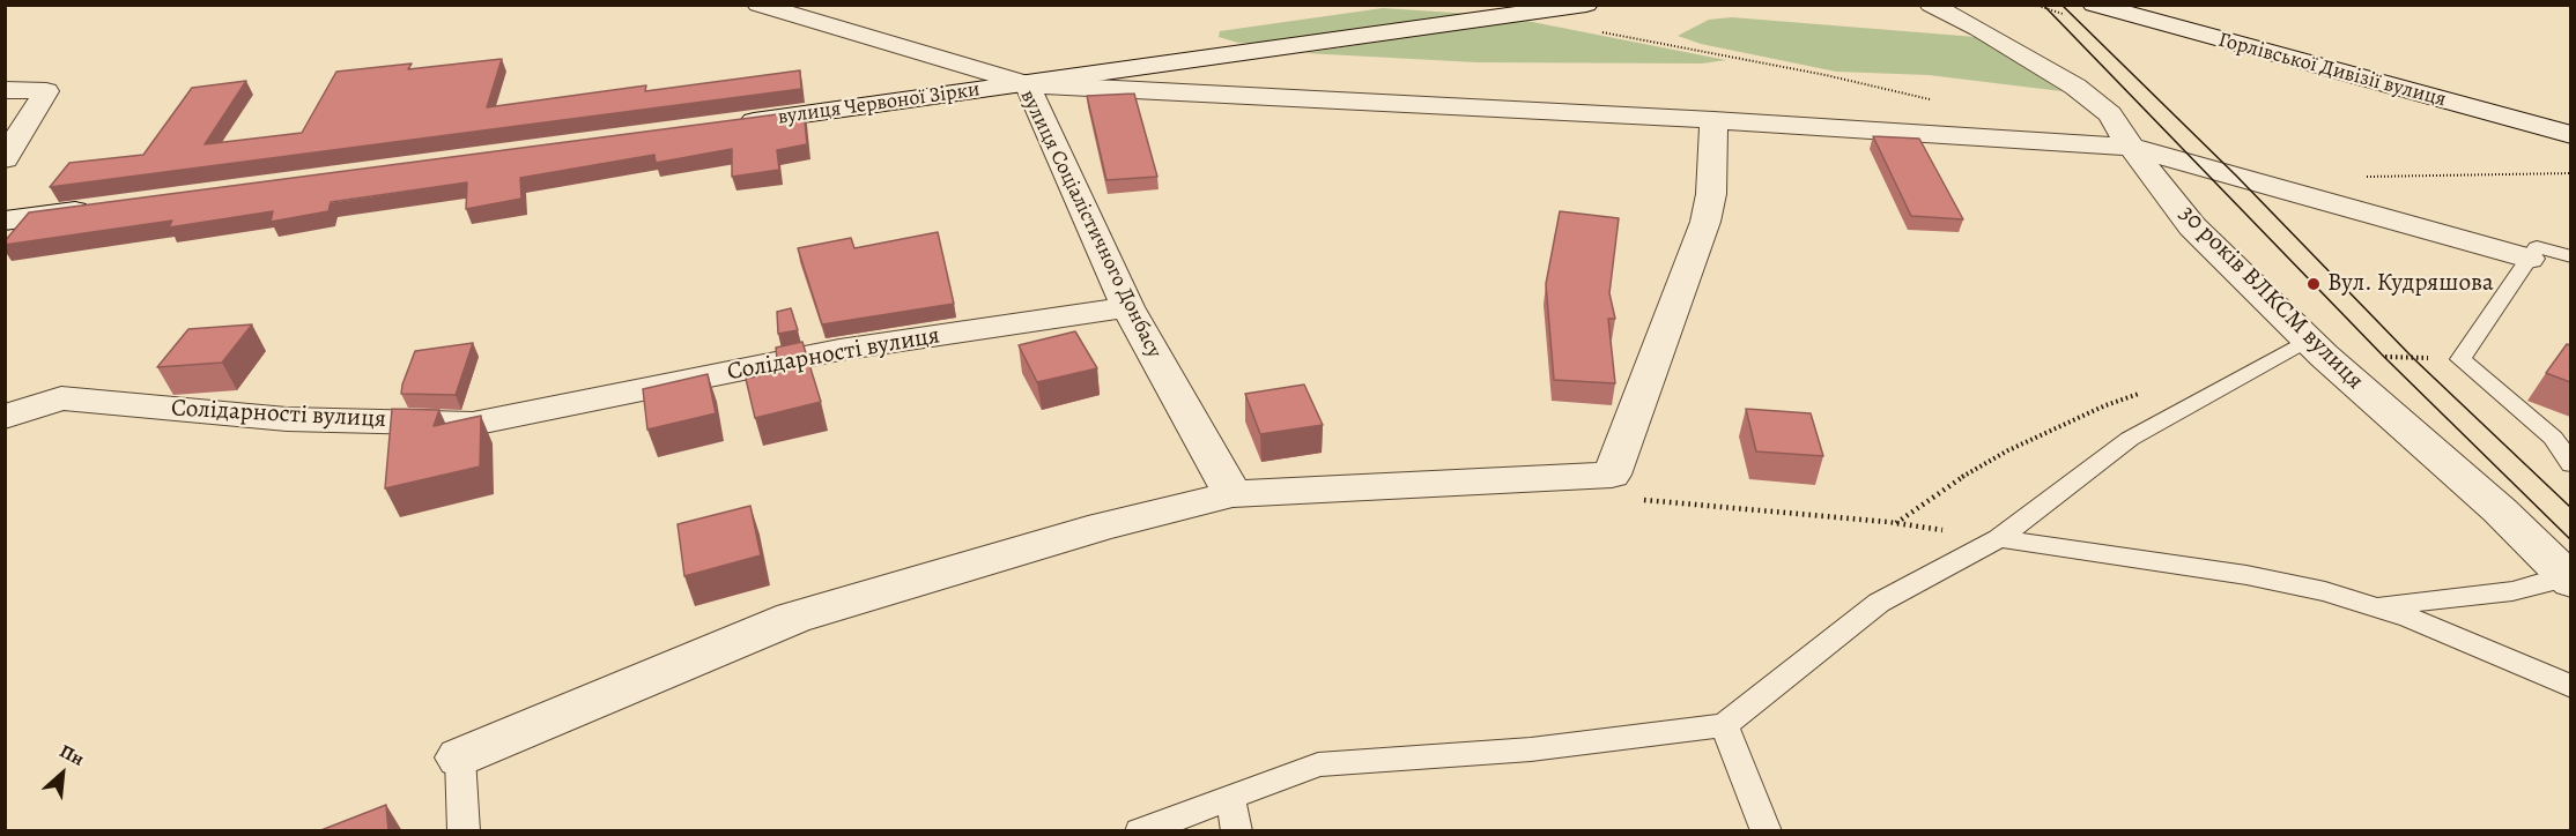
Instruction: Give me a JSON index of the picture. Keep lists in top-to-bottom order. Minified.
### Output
{"streets":{"street":["Горлівської Дивізії вулиця","вулиця Червоної Зірки","вулиця Соціалістичного Донбасу","30 років ВЛКСМ вулиця","Солідарності вулиця"]},"crossings":[["вулиця Червоної Зірки","вулиця Соціалістичного Донбасу"],["вулиця Соціалістичного Донбасу","Солідарності вулиця"]],"places":["Вул. Кудряшова"],"north":"top right"}
